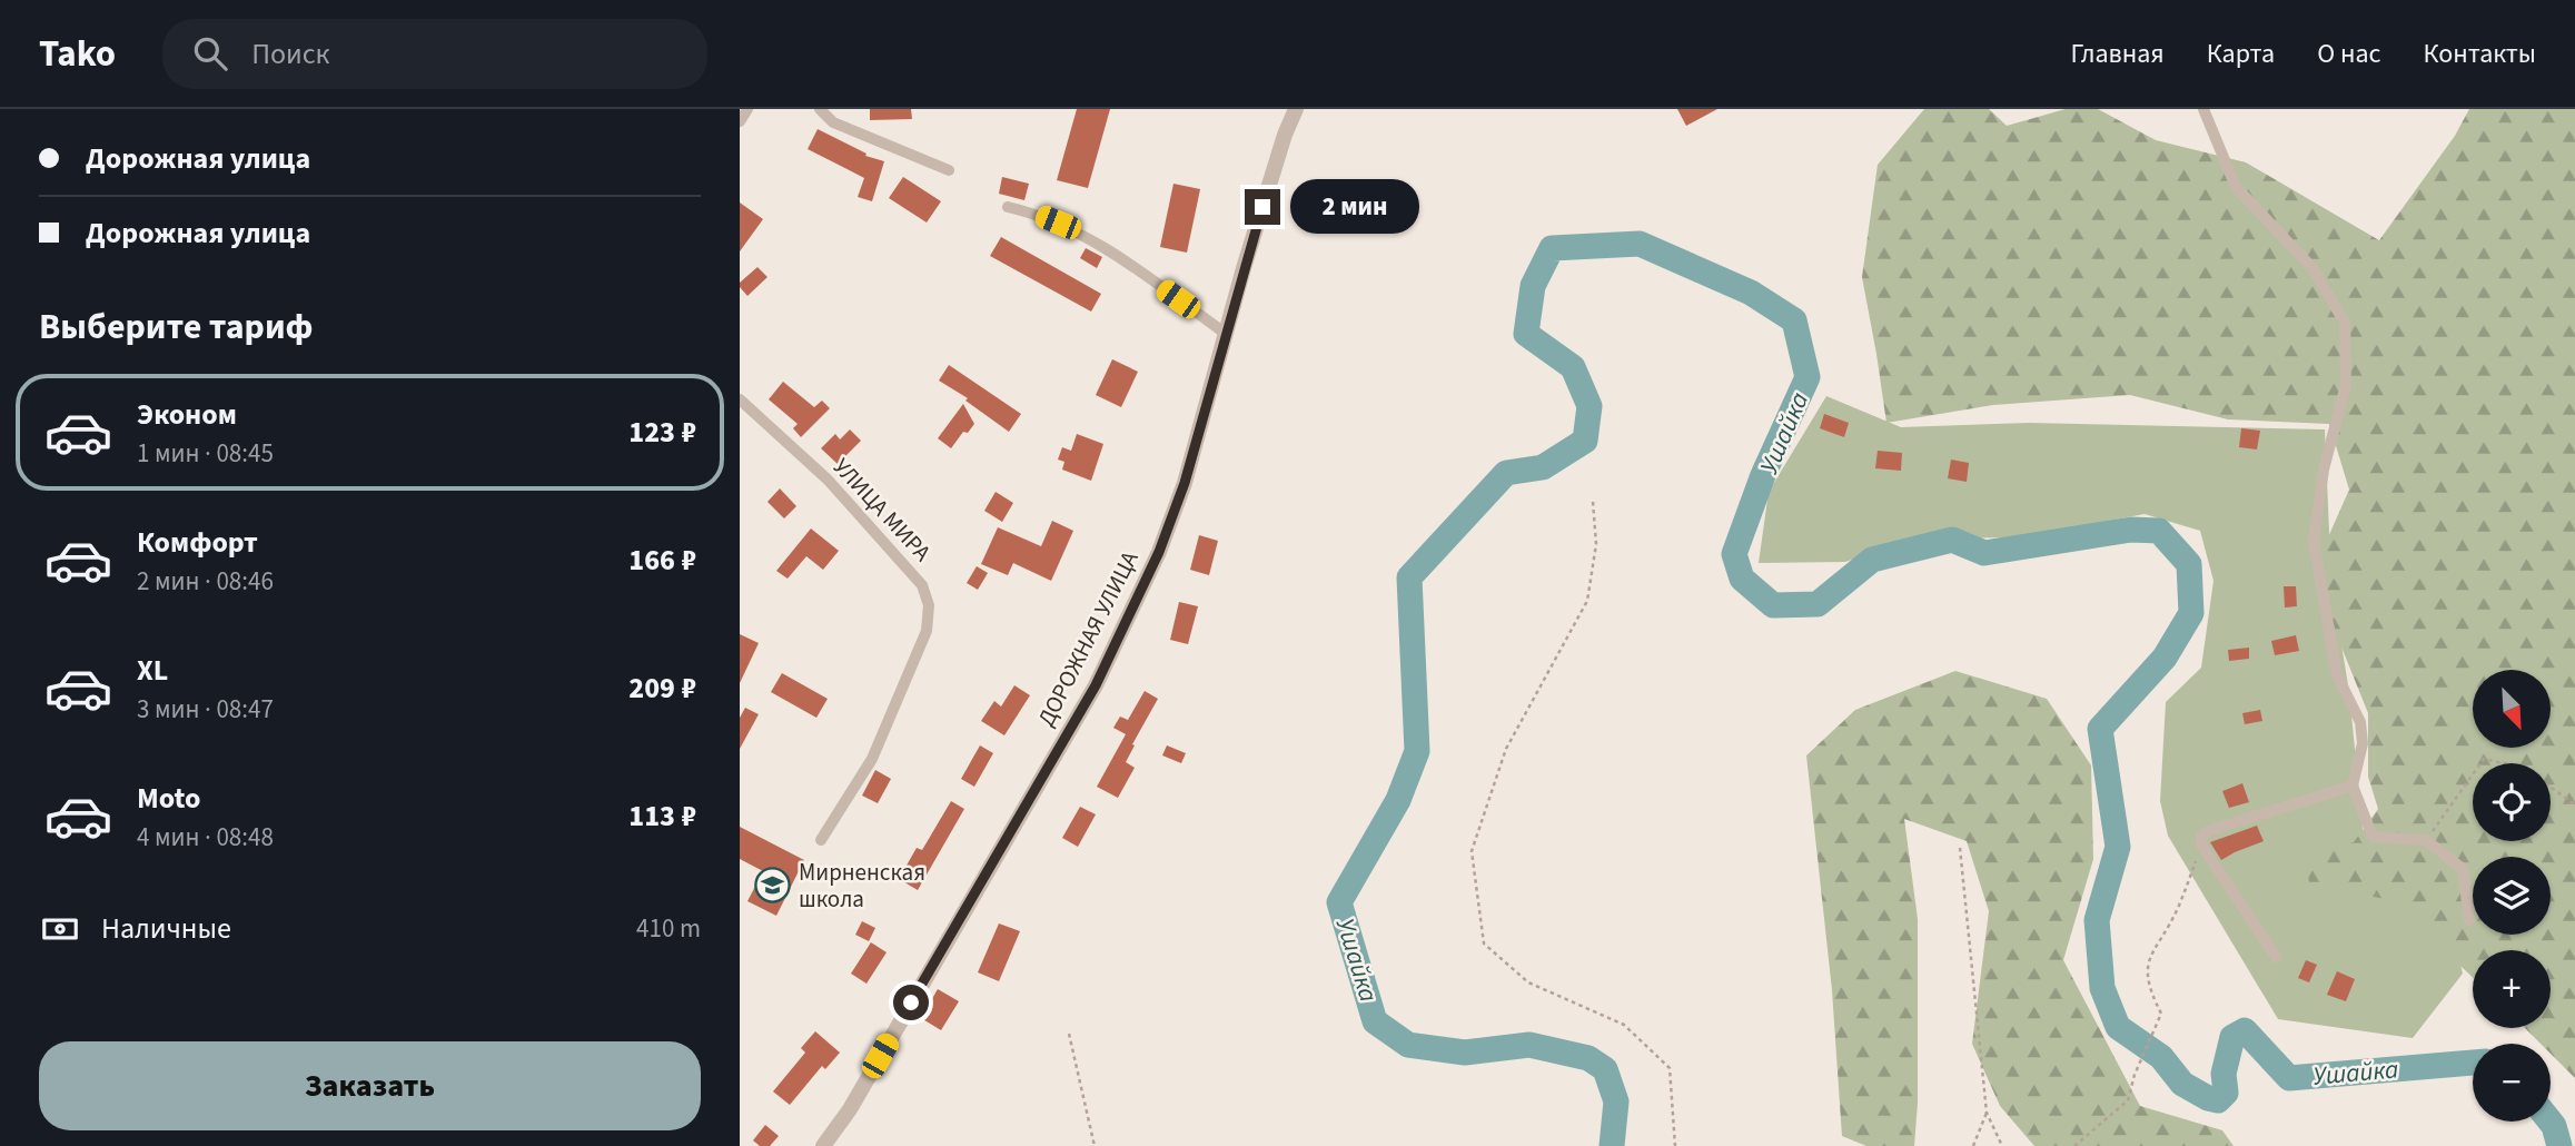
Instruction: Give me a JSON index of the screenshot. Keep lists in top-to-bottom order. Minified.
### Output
{"streets":{"street":["УЛИЦА МИРА","ДОРОЖНАЯ УЛИЦА"]},"water":["Ушайка"],"places":{"school or university":["Мирненская школа"]},"north":"bottom right","page":{"header":"Tako","search":"Поиск","nav":["Главная","Карта","О нас","Контакты"],"banner":["Дорожная улица","Дорожная улица"],"bubble":"2 мин","heading":"Выберите тариф","list":[{"name":"Эконом","note":"1 мин · 08:45","value":"123 ₽"},{"name":"Комфорт","note":"2 мин · 08:46","value":"166 ₽"},{"name":"XL","note":"3 мин · 08:47","value":"209 ₽"},{"name":"Moto","note":"4 мин · 08:48","value":"113 ₽"}],"map_buttons":["+","−"],"pay":["Наличные","410 m"],"buttons":"Заказать"}}
